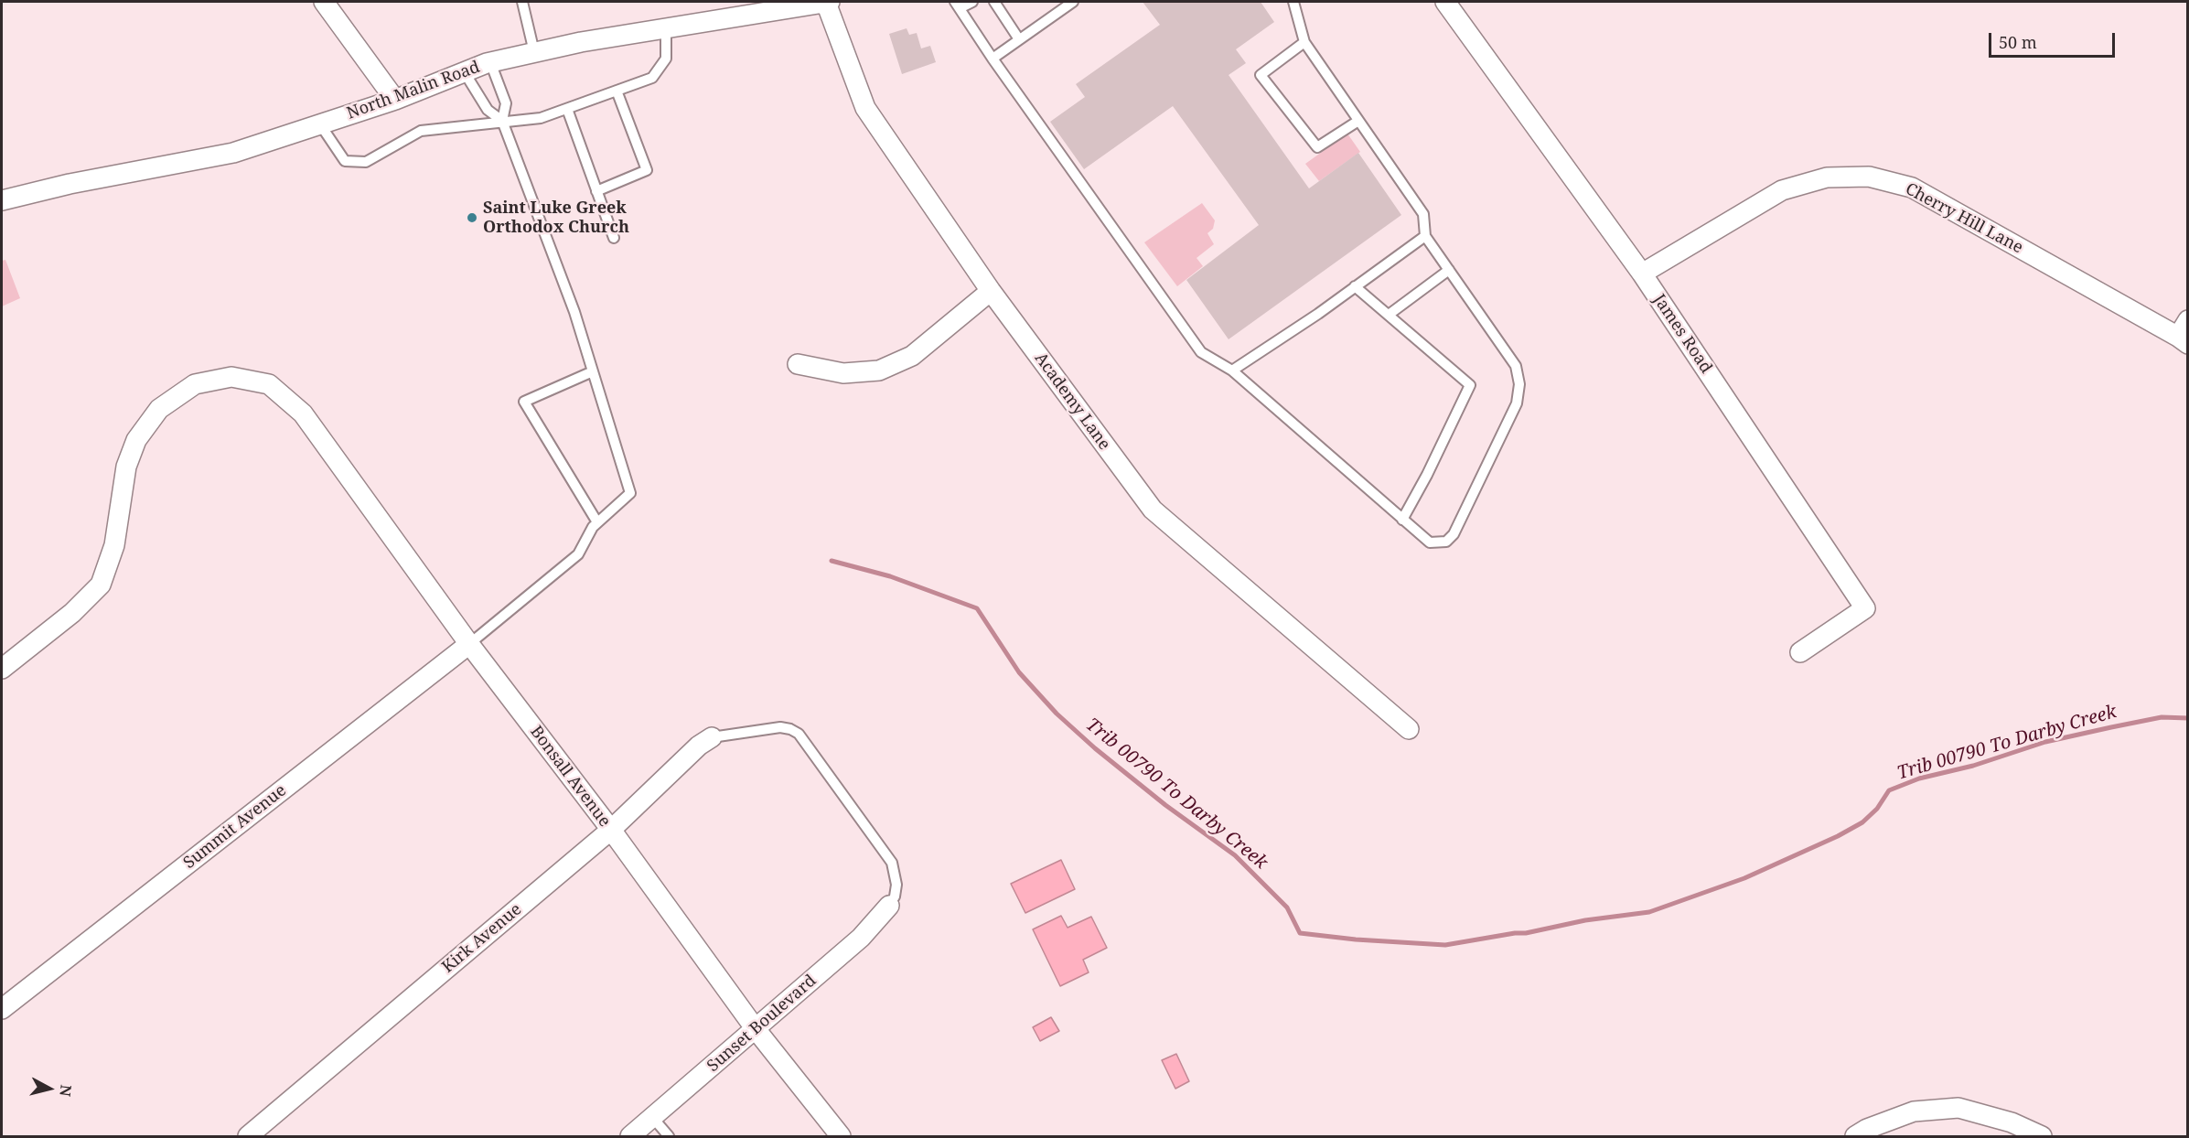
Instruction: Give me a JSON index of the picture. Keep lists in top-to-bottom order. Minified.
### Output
{"streets":{"street":["North Malin Road","Cherry Hill Lane","James Road","Academy Lane","Bonsall Avenue","Summit Avenue","Kirk Avenue","Sunset Boulevard"]},"crossings":[["North Malin Road","Academy Lane"],["Cherry Hill Lane","James Road"],["Bonsall Avenue","Summit Avenue"],["Bonsall Avenue","Kirk Avenue"],["Bonsall Avenue","Sunset Boulevard"]],"water":["Trib 00790 To Darby Creek"],"places":["Saint Luke Greek Orthodox Church"],"scale_bar":"50 m","north":"right"}
